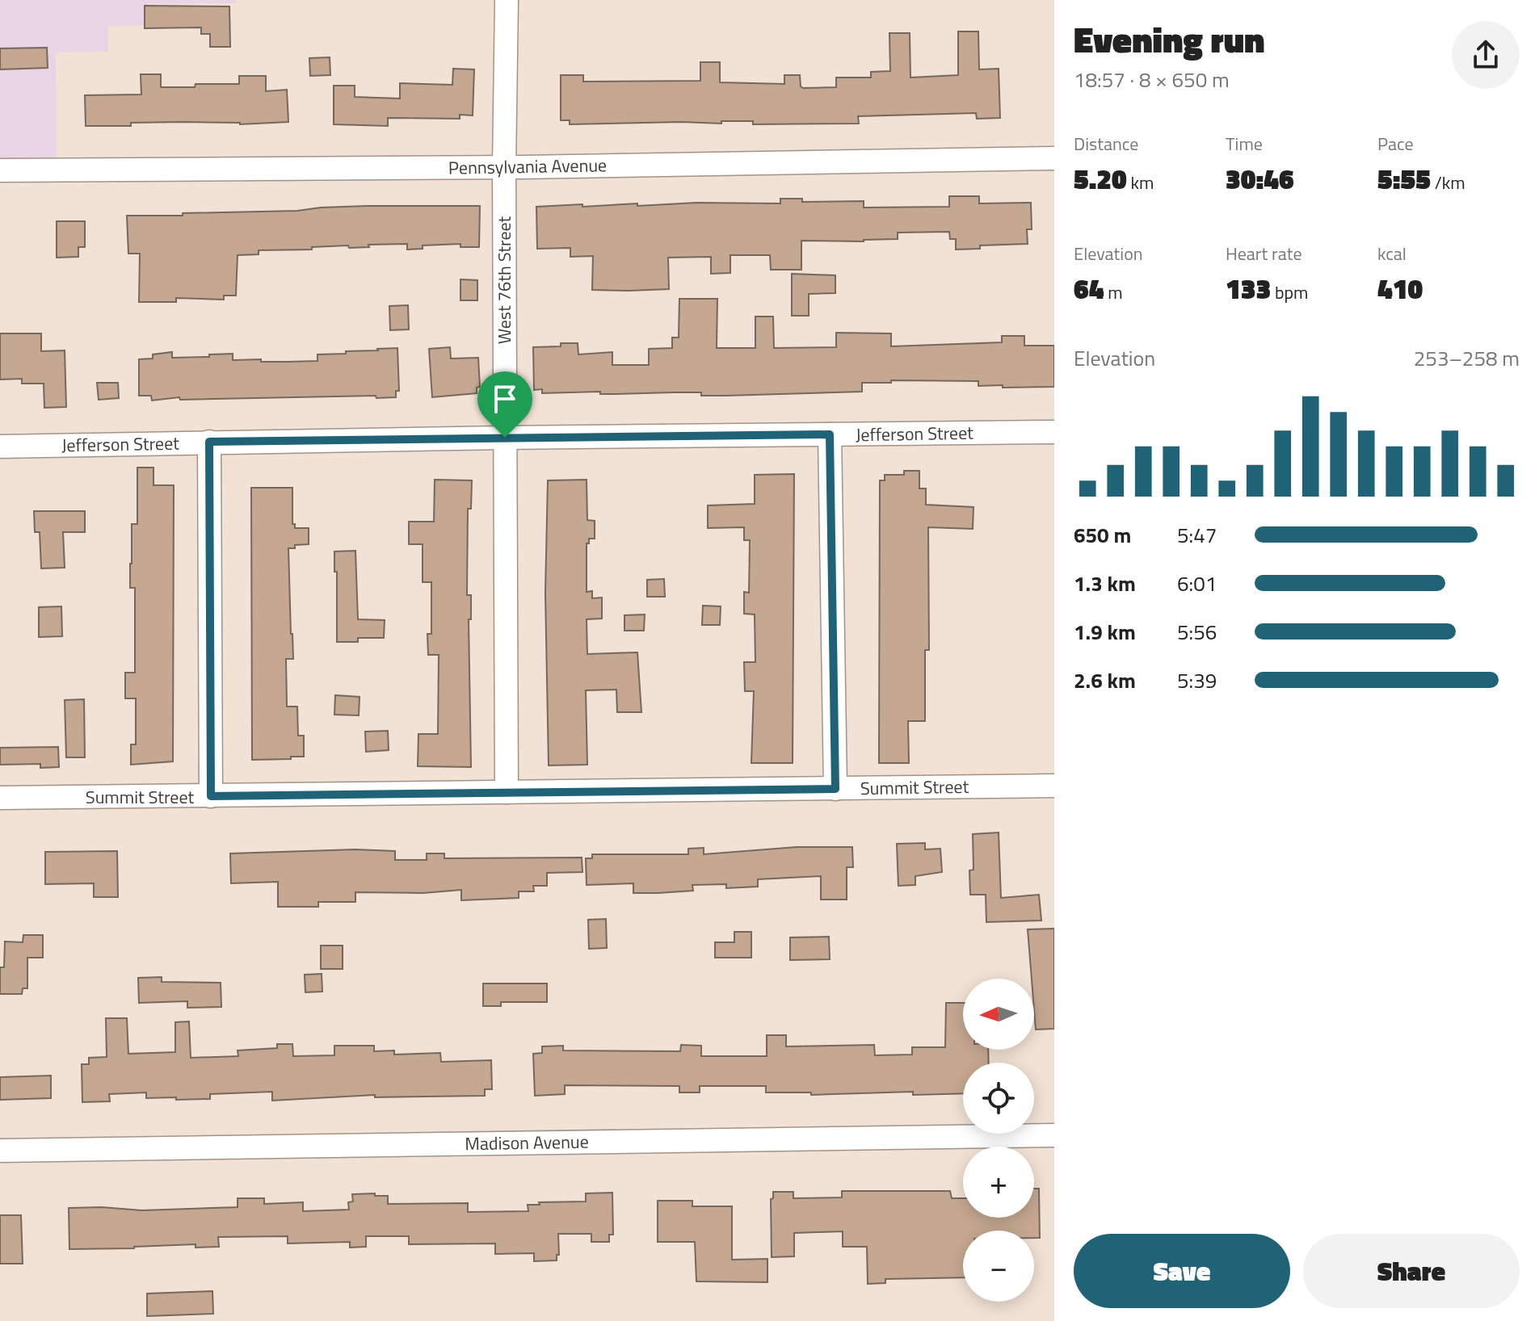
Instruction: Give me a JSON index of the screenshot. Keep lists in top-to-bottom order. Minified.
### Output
{"streets":{"street":["Pennsylvania Avenue","West 76th Street","Jefferson Street","Summit Street","Madison Avenue"]},"crossings":[["Pennsylvania Avenue","West 76th Street"],["West 76th Street","Jefferson Street"],["West 76th Street","Summit Street"]],"north":"left","page":{"heading":["Evening run","18:57 · 8 × 650 m"],"stats":[["Distance","5.20 km"],["Time","30:46"],["Pace","5:55 /km"],["Elevation","64 m"],["Heart rate","133 bpm"],["kcal","410"]],"chart":["Elevation","253–258 m"],"list":[{"name":"650 m","note":"5:47"},{"name":"1.3 km","note":"6:01"},{"name":"1.9 km","note":"5:56"},{"name":"2.6 km","note":"5:39"}],"map_buttons":["+","−"],"buttons":["Save","Share"]}}
